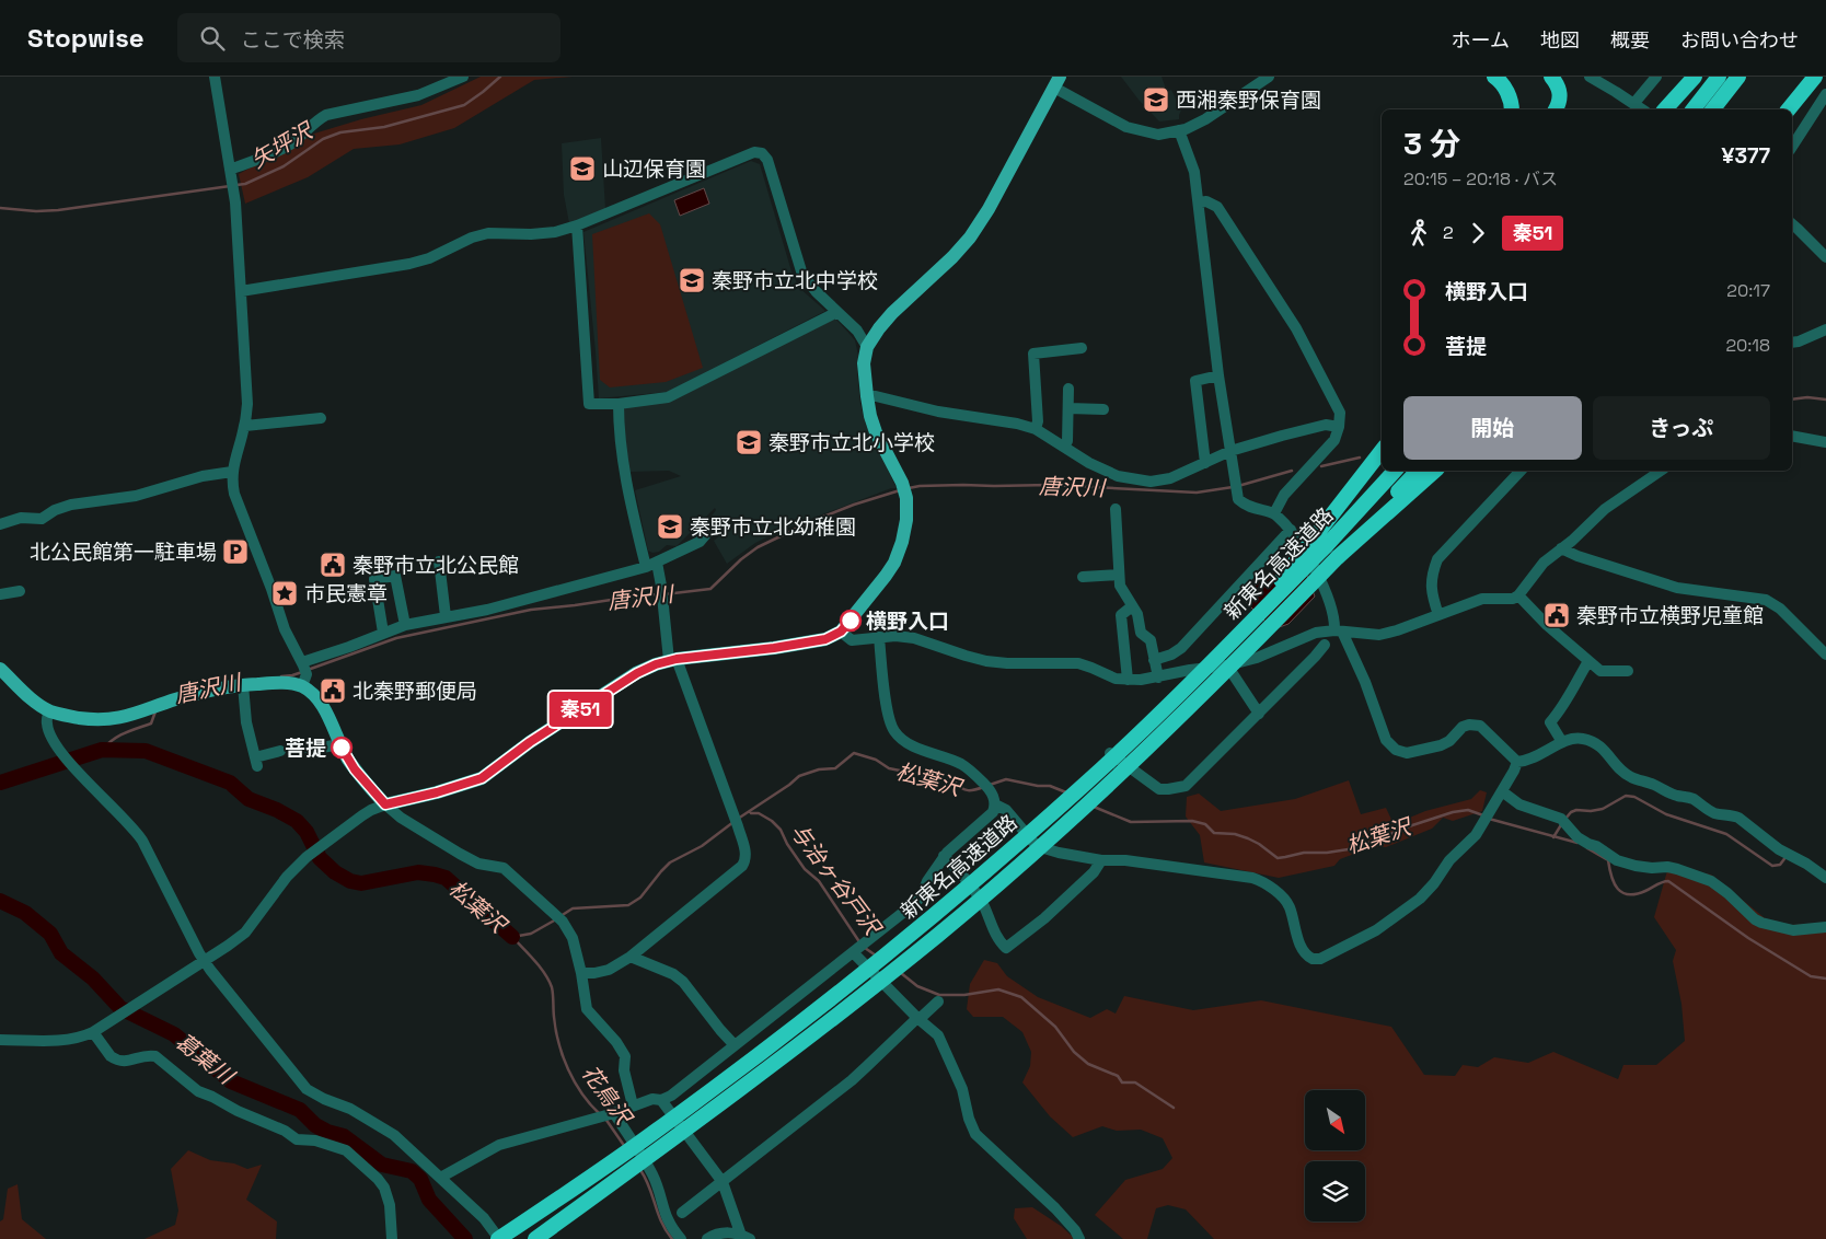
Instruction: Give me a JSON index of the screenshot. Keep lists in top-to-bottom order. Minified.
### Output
{"streets":{"highway":["新東名高速道路"]},"water":["矢坪沢","唐沢川","松葉沢","与治ヶ谷戸沢","葛葉川","花鳥沢"],"places":{"school or university":["西湘秦野保育園","山辺保育園","秦野市立北中学校","秦野市立北小学校","秦野市立北幼稚園"],"parking":["北公民館第一駐車場"],"public building":["秦野市立北公民館","秦野市立横野児童館","北秦野郵便局"],"place":["市民憲章"],"other":["横野入口","菩提"]},"lines":["bus line 秦51"],"north":"bottom right","page":{"header":"Stopwise","search":"ここで検索","nav":["ホーム","地図","概要","お問い合わせ"],"on_map":"秦51","heading":["3 分","20:15 – 20:18 · バス","¥377"],"legs":["2","秦51"],"list":[{"name":"横野入口","value":"20:17"},{"name":"菩提","value":"20:18"}],"buttons":["開始","きっぷ"]}}
